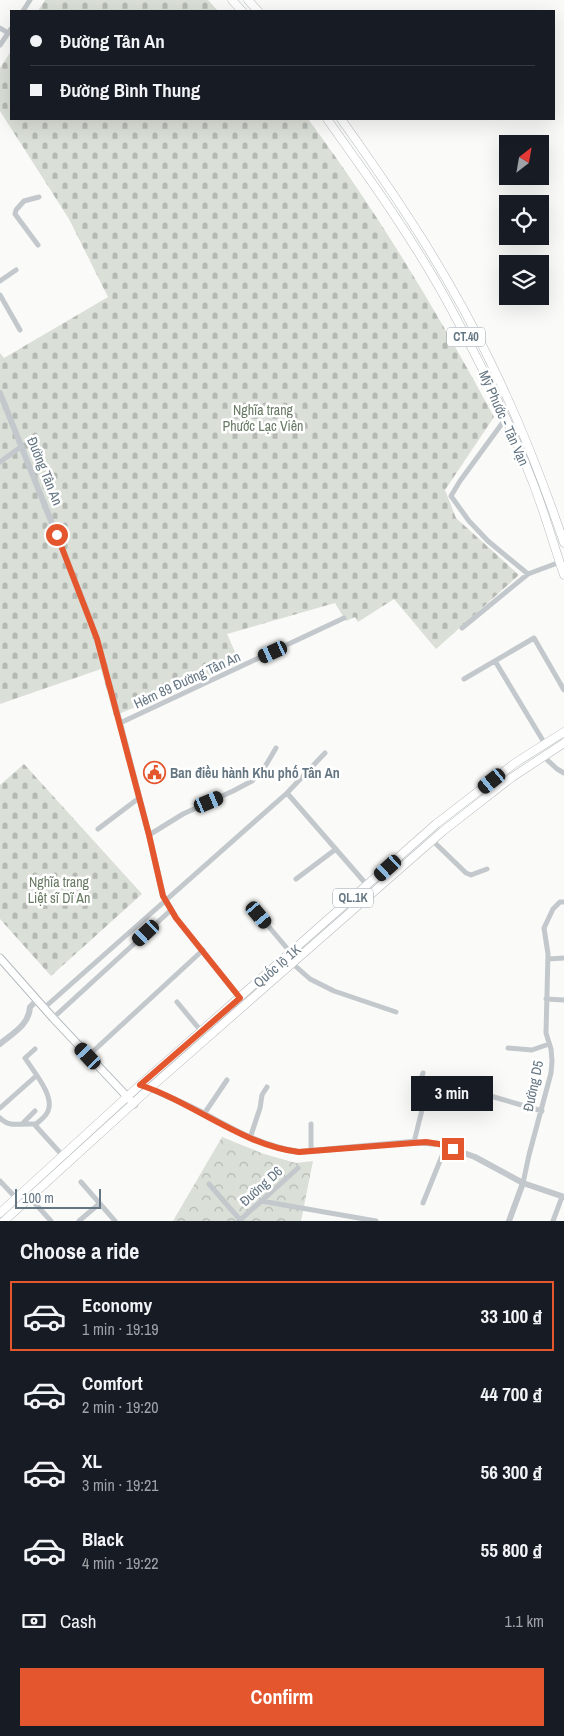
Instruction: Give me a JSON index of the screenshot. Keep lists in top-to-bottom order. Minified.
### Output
{"streets":{"main road":["CT.40","Mỹ Phước - Tân Vạn","QL.1K","Quốc lộ 1K"],"street":["Đường Tân An","Hẻm 89 Đường Tân An","Đường D5","Đường D6"]},"crossings":[["Đường Tân An","Hẻm 89 Đường Tân An"],["Đường Tân An","Quốc lộ 1K"]],"parks":["Nghĩa trang Phước Lạc Viên","Nghĩa trang Liệt sĩ Dĩ An"],"places":{"public building":["Ban điều hành Khu phố Tân An"]},"scale_bar":"100 m","north":"top right","page":{"banner":["Đường Tân An","Đường Bình Thung"],"bubble":"3 min","scale":"100 m","heading":"Choose a ride","list":[{"name":"Economy","note":"1 min · 19:19","value":"33 100 ₫"},{"name":"Comfort","note":"2 min · 19:20","value":"44 700 ₫"},{"name":"XL","note":"3 min · 19:21","value":"56 300 ₫"},{"name":"Black","note":"4 min · 19:22","value":"55 800 ₫"}],"pay":["Cash","1.1 km"],"buttons":"Confirm"}}
